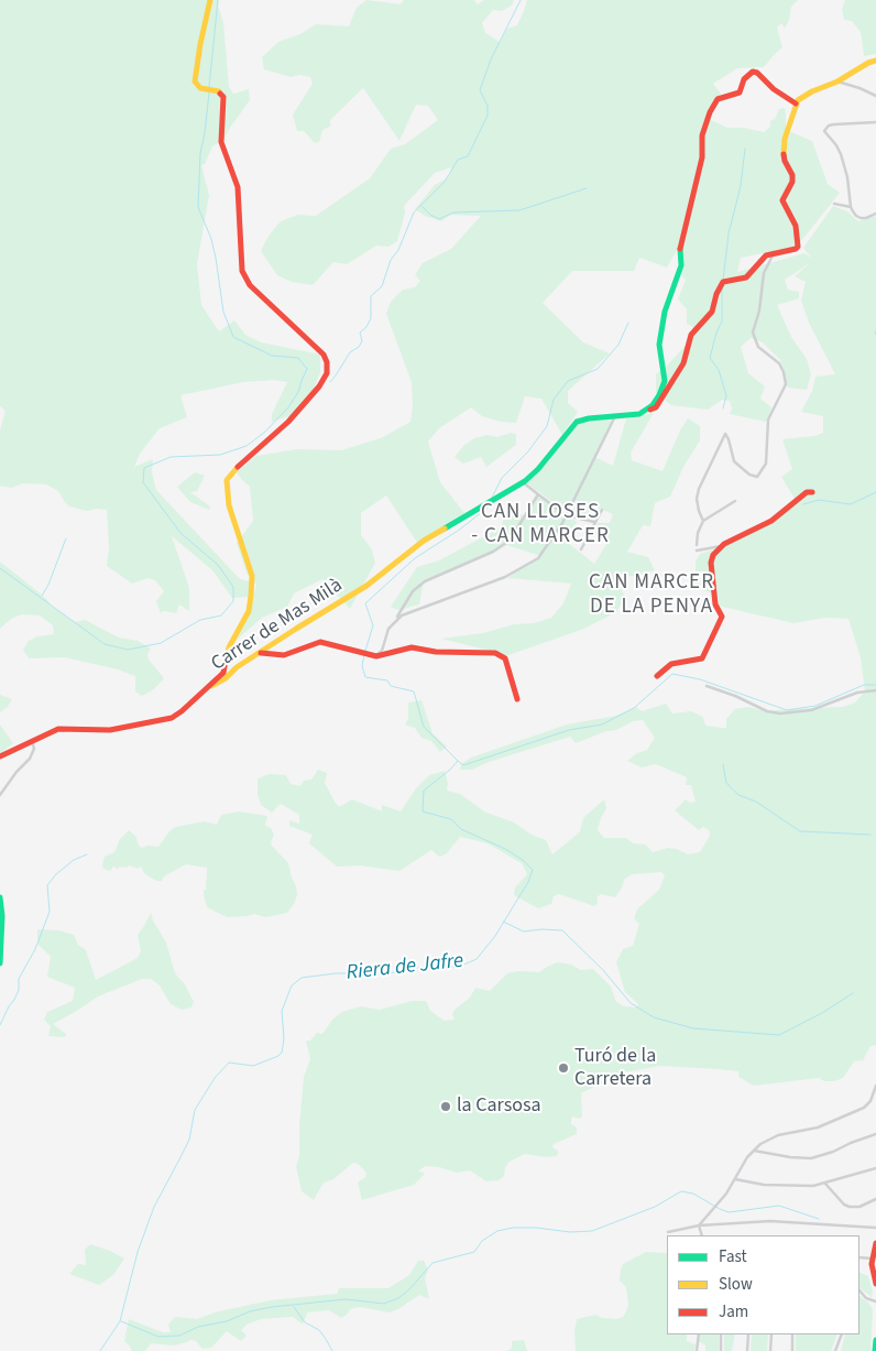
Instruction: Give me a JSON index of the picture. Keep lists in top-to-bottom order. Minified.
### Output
{"streets":{"street":["Carrer de Mas Milà"]},"districts":["CAN LLOSES - CAN MARCER","CAN MARCER DE LA PENYA"],"water":["Riera de Jafre"],"places":["Turó de la Carretera","la Carsosa"],"legend":["Fast","Slow","Jam"]}
